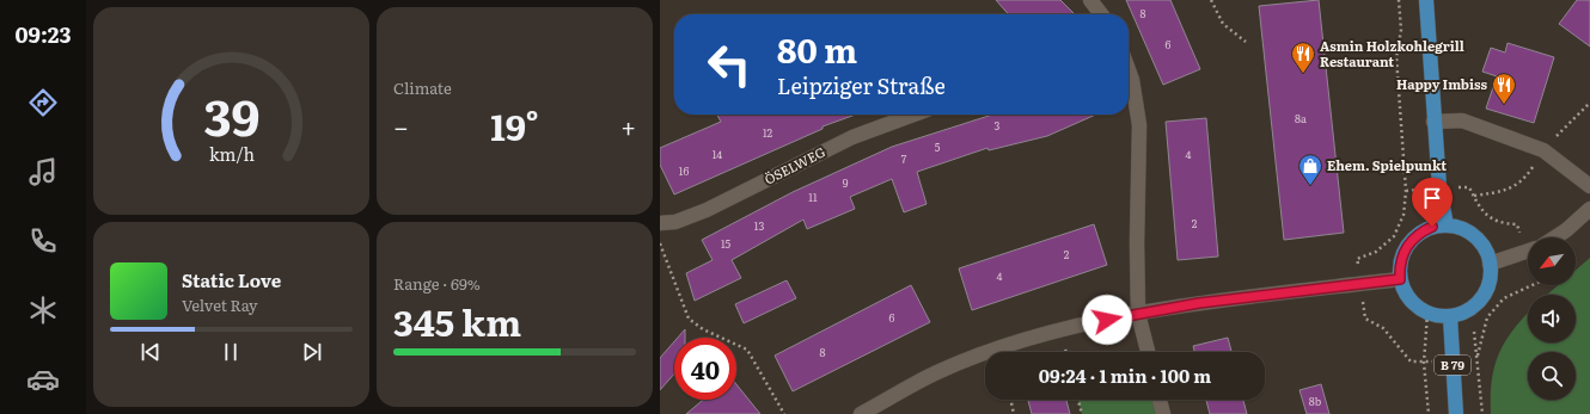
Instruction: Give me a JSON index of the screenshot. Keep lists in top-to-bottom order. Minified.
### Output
{"streets":{"main road":["B 79"],"street":["ÖSELWEG"]},"places":{"restaurant":["Asmin Holzkohlegrill Restaurant","Happy Imbiss"],"shop":["Ehem. Spielpunkt"]},"house_numbers":["8","6","8a","3","12","5","14","4","7","16","9","11","2","13","15","2","4","6","8","8b"],"north":"bottom left","page":{"tabs":"09:23","tile":["Climate",["Range · 69%","345 km"]],"turn":["80 m","Leipziger Straße"],"heat":["−","19°","+"],"song":["Static Love","Velvet Ray"],"limit":"40","trip":"09:24 · 1 min · 100 m","gauge":["39","km/h"]}}
